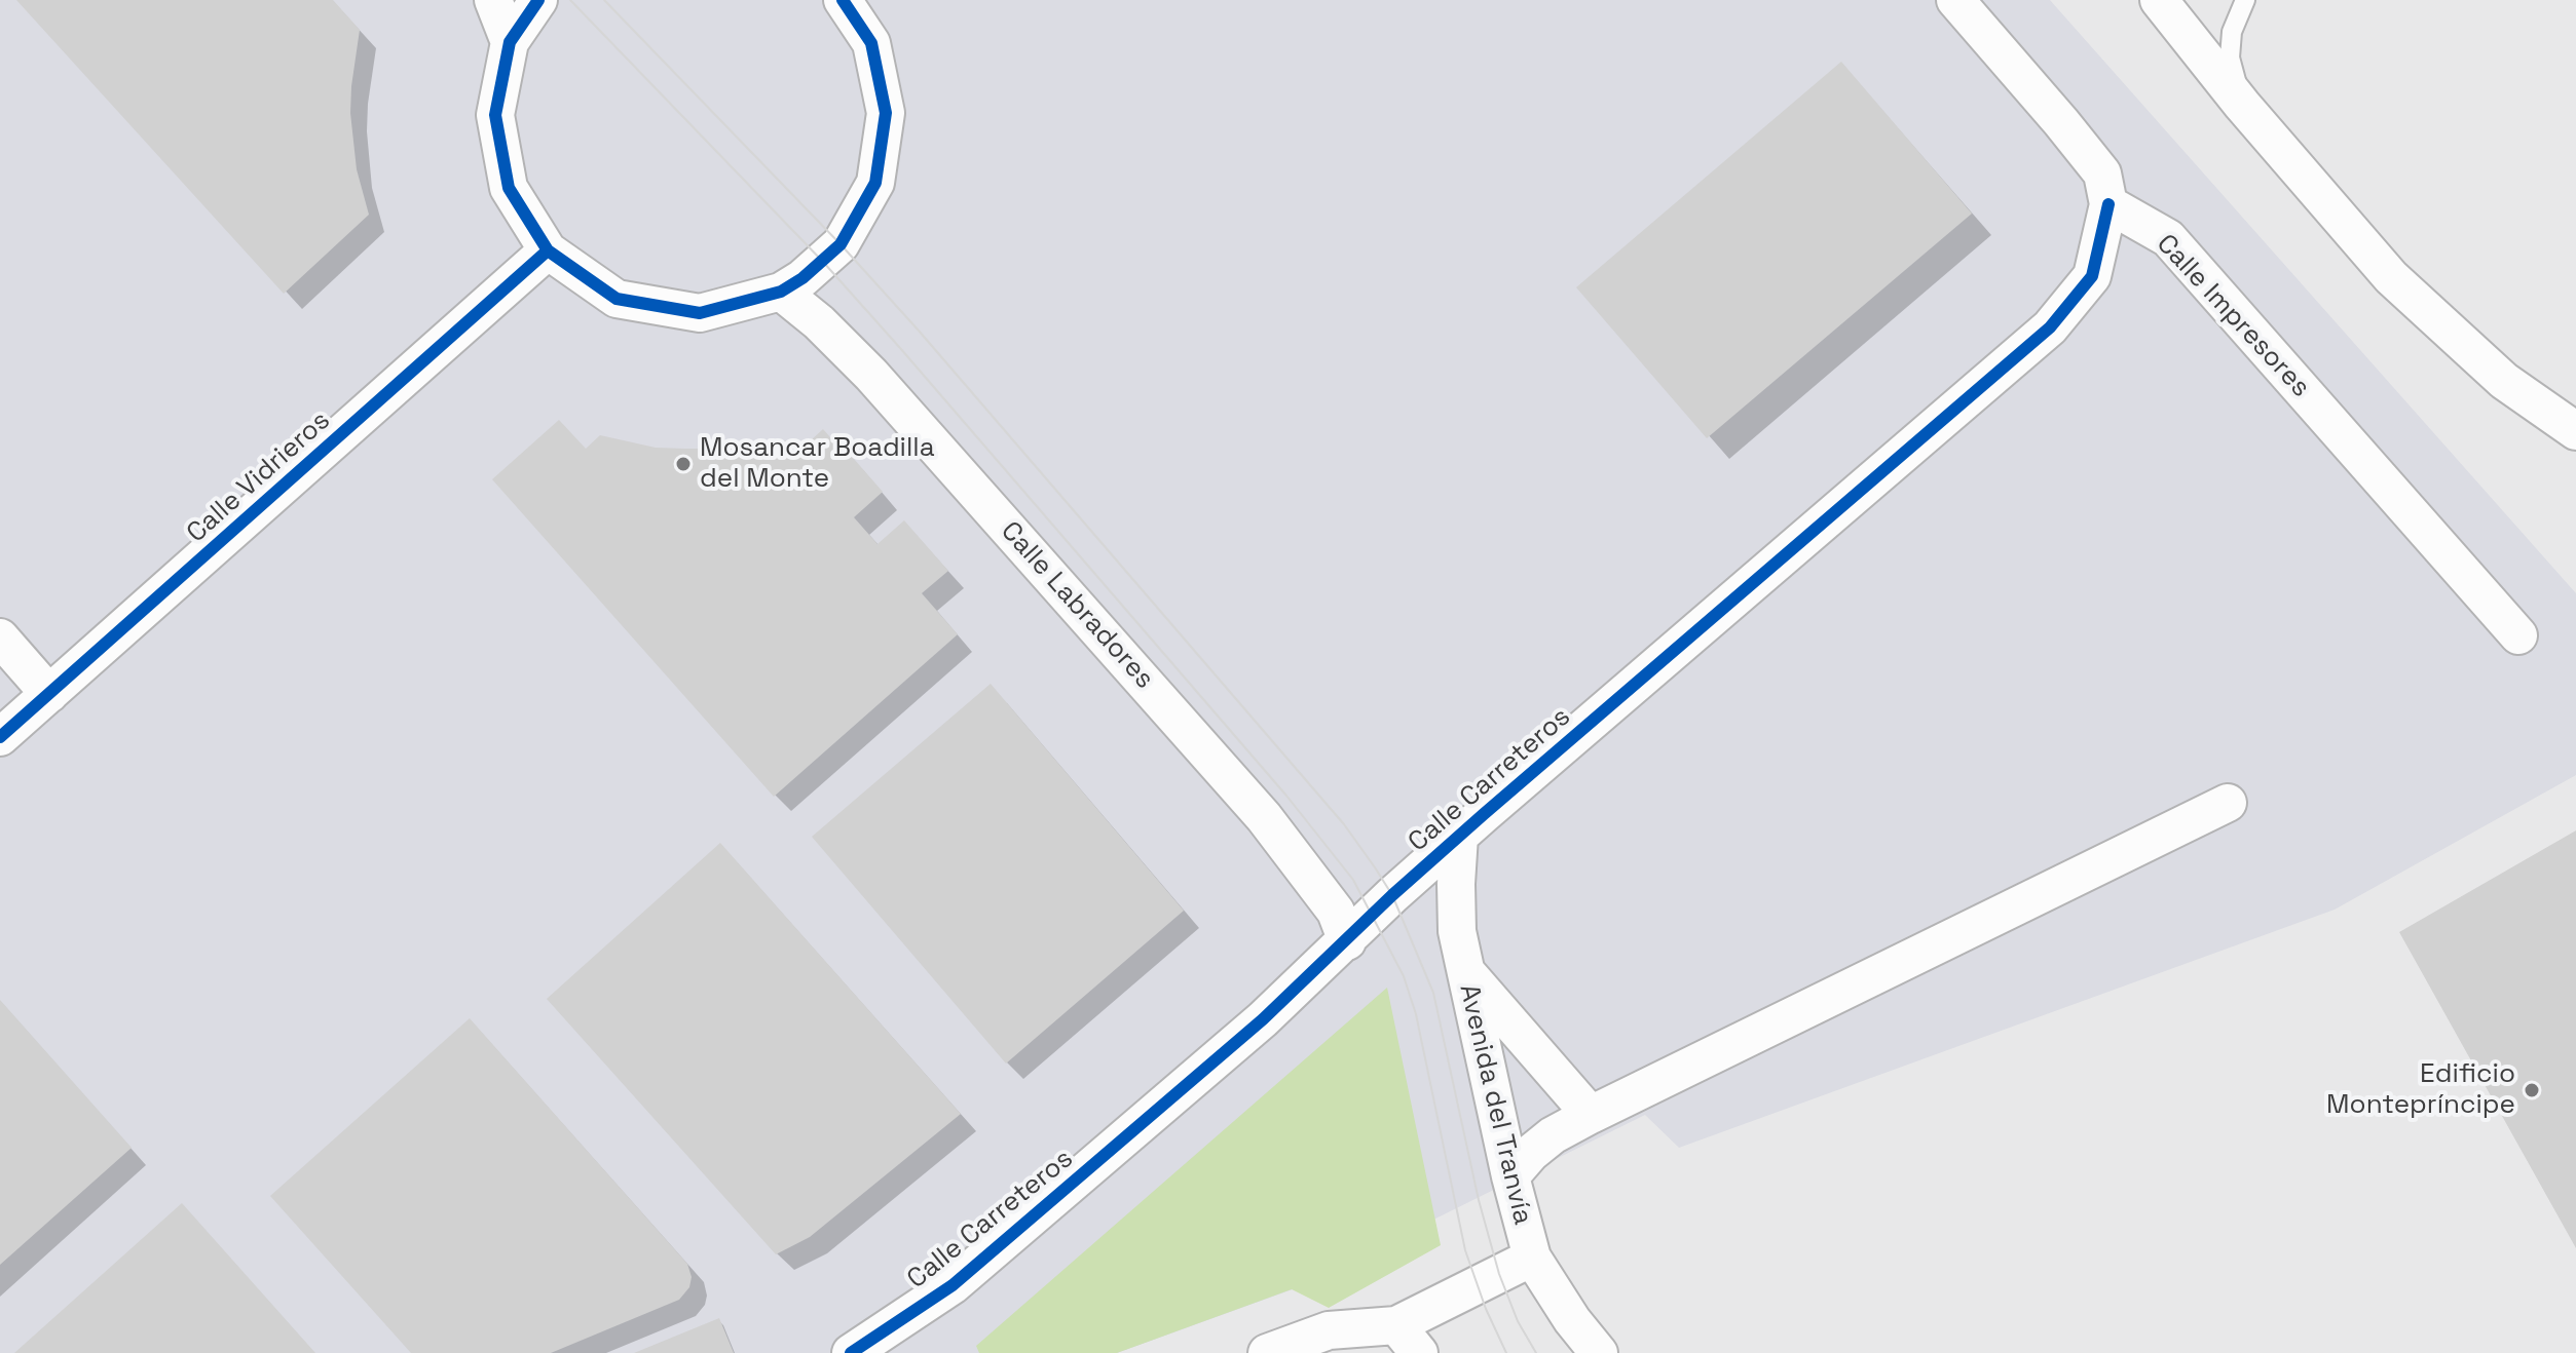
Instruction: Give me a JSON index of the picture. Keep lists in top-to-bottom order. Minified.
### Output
{"streets":{"street":["Calle Impresores","Calle Vidrieros","Calle Labradores","Calle Carreteros","Avenida del Tranvía"]},"crossings":[["Calle Impresores","Calle Carreteros"],["Calle Labradores","Calle Carreteros"],["Calle Carreteros","Avenida del Tranvía"]],"places":["Mosancar Boadilla del Monte","Edificio Montepríncipe"]}
